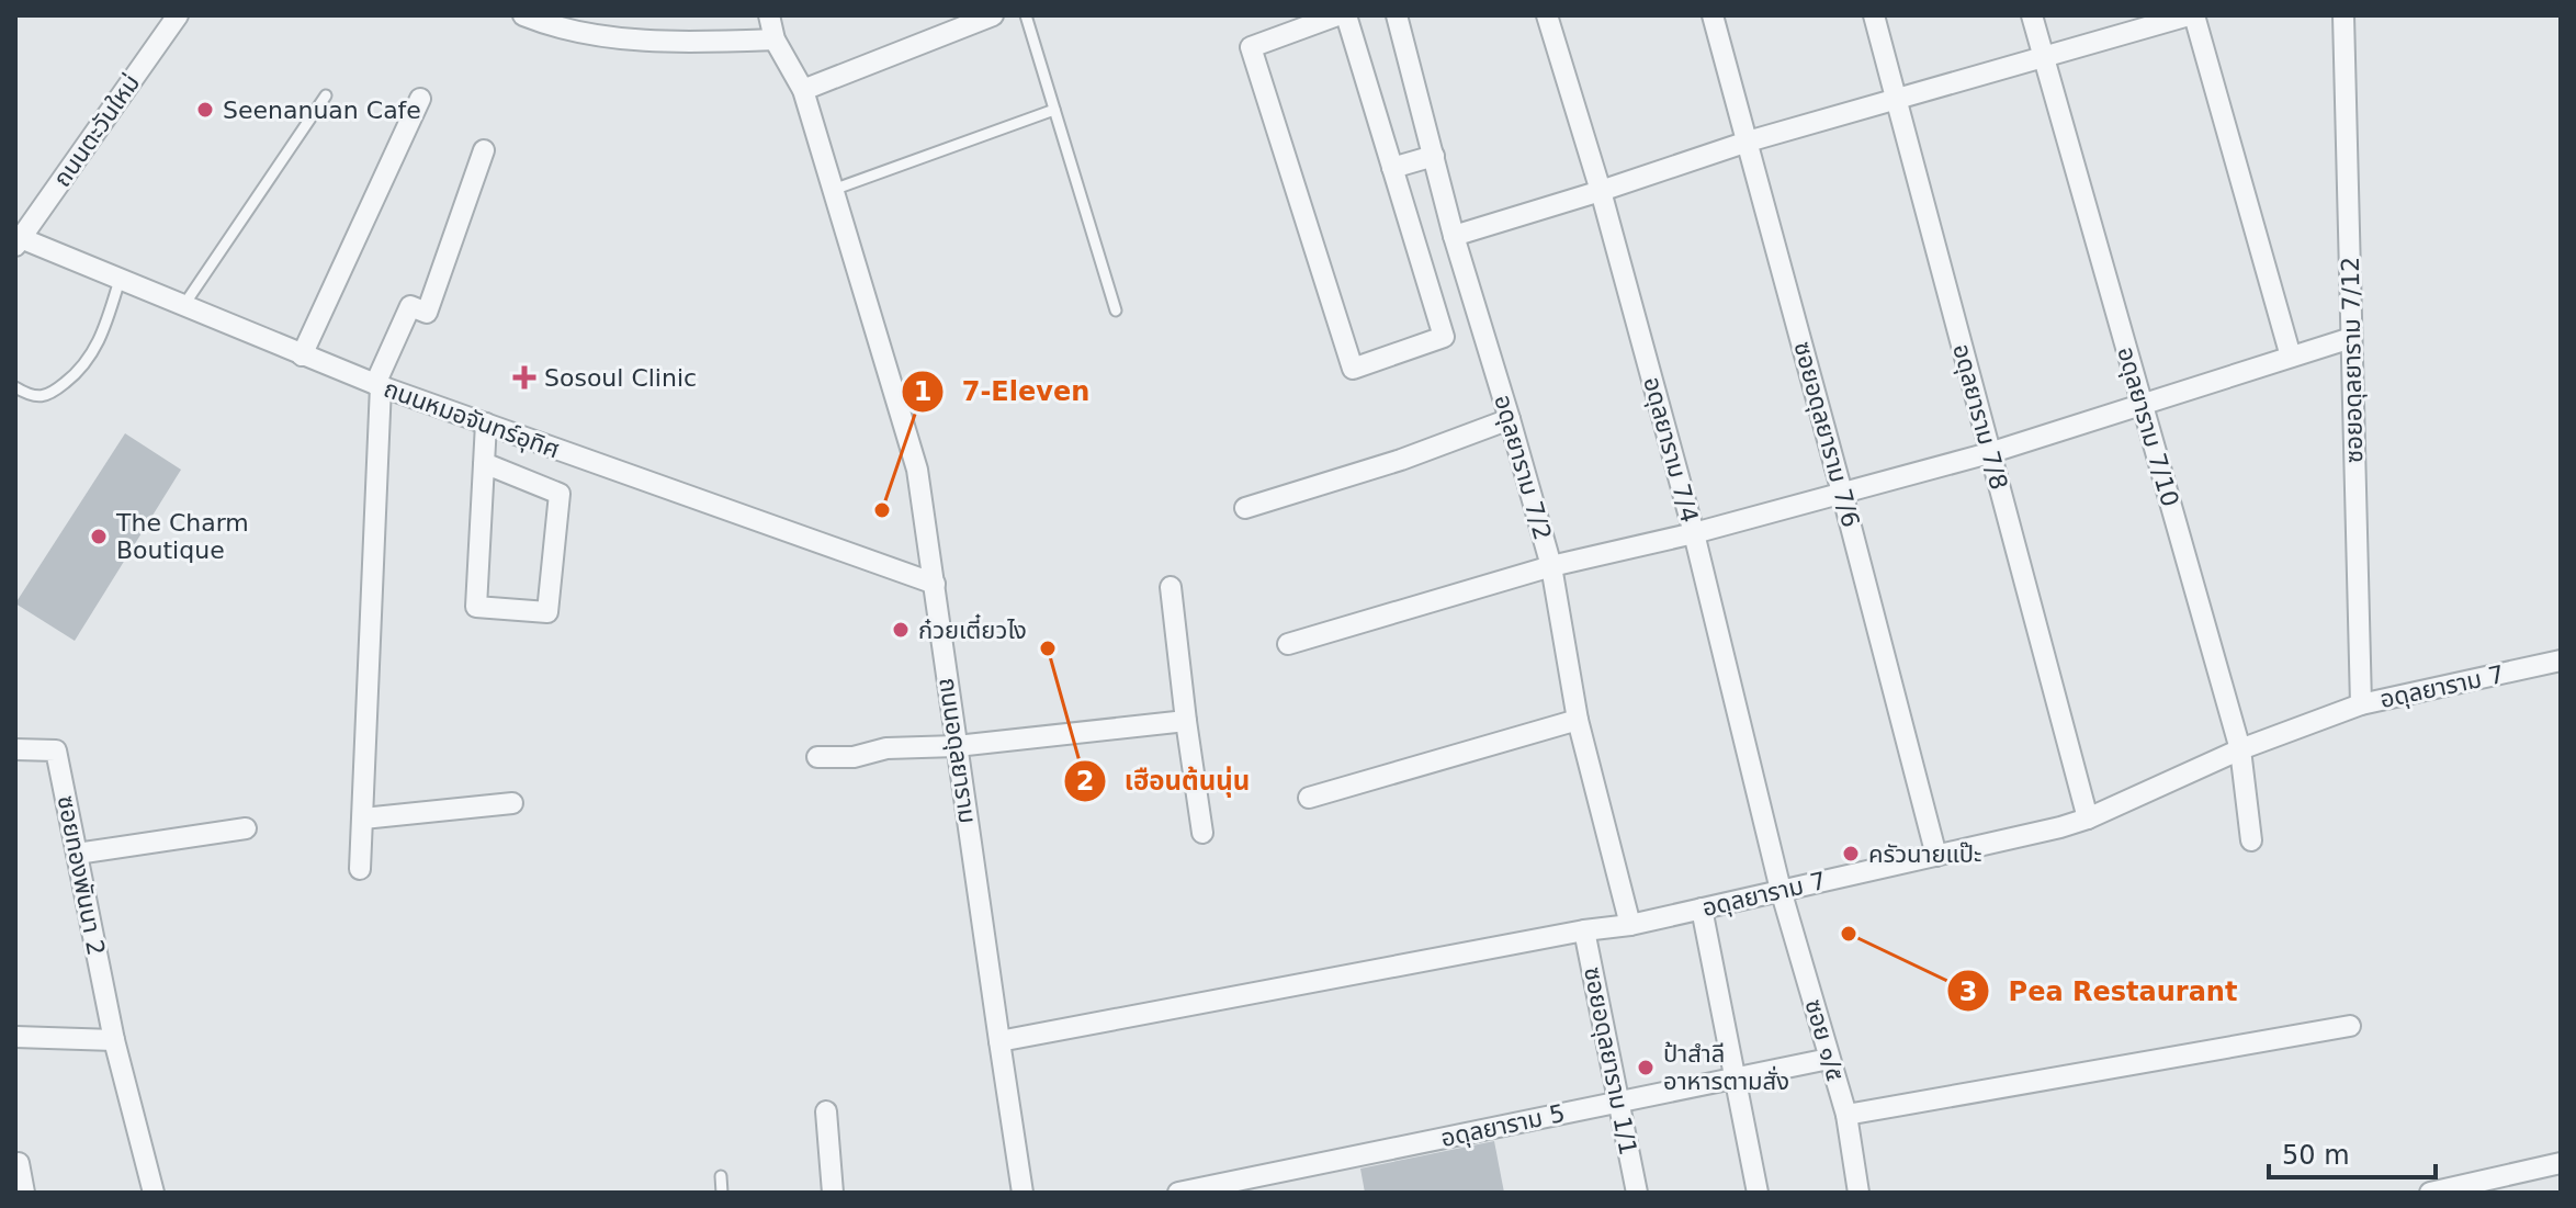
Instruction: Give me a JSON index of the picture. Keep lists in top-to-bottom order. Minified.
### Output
{"streets":{"street":["ถนนตะวันใหม่","ซอยอดุลยาราม 7/12","อดุลยาราม 7/8","ถนนหมอจันทร์อุทิศ","อดุลยาราม 7/10","ซอยอดุลยาราม 7/6","อดุลยาราม 7/4","อดุลยาราม 7/2","อดุลยาราม 7","ถนนอดุลยาราม","ซอยทองพันนา 2","ซอย ๑/๕","ซอยอดุลยาราม 1/1","อดุลยาราม 5"]},"crossings":[["ถนนตะวันใหม่","ถนนหมอจันทร์อุทิศ"],["ซอยอดุลยาราม 7/12","อดุลยาราม 7"],["อดุลยาราม 7/8","อดุลยาราม 7"],["ถนนหมอจันทร์อุทิศ","ถนนอดุลยาราม"],["อดุลยาราม 7/10","อดุลยาราม 7"],["ซอยอดุลยาราม 7/6","อดุลยาราม 7"],["อดุลยาราม 7/4","อดุลยาราม 7"],["อดุลยาราม 7/4","ซอย ๑/๕"],["อดุลยาราม 7/2","อดุลยาราม 7"],["อดุลยาราม 7","ถนนอดุลยาราม"],["อดุลยาราม 7","ซอย ๑/๕"],["อดุลยาราม 7","ซอยอดุลยาราม 1/1"],["ซอย ๑/๕","อดุลยาราม 5"],["ซอยอดุลยาราม 1/1","อดุลยาราม 5"]],"places":{"other":["Seenanuan Cafe","7-Eleven","The Charm Boutique","ก๋วยเตี๋ยวไง","เฮือนต้นนุ่น","ครัวนายแป๊ะ","Pea Restaurant","ป้าสำลี อาหารตามสั่ง"],"health":["Sosoul Clinic"]},"scale_bar":"50 m"}
